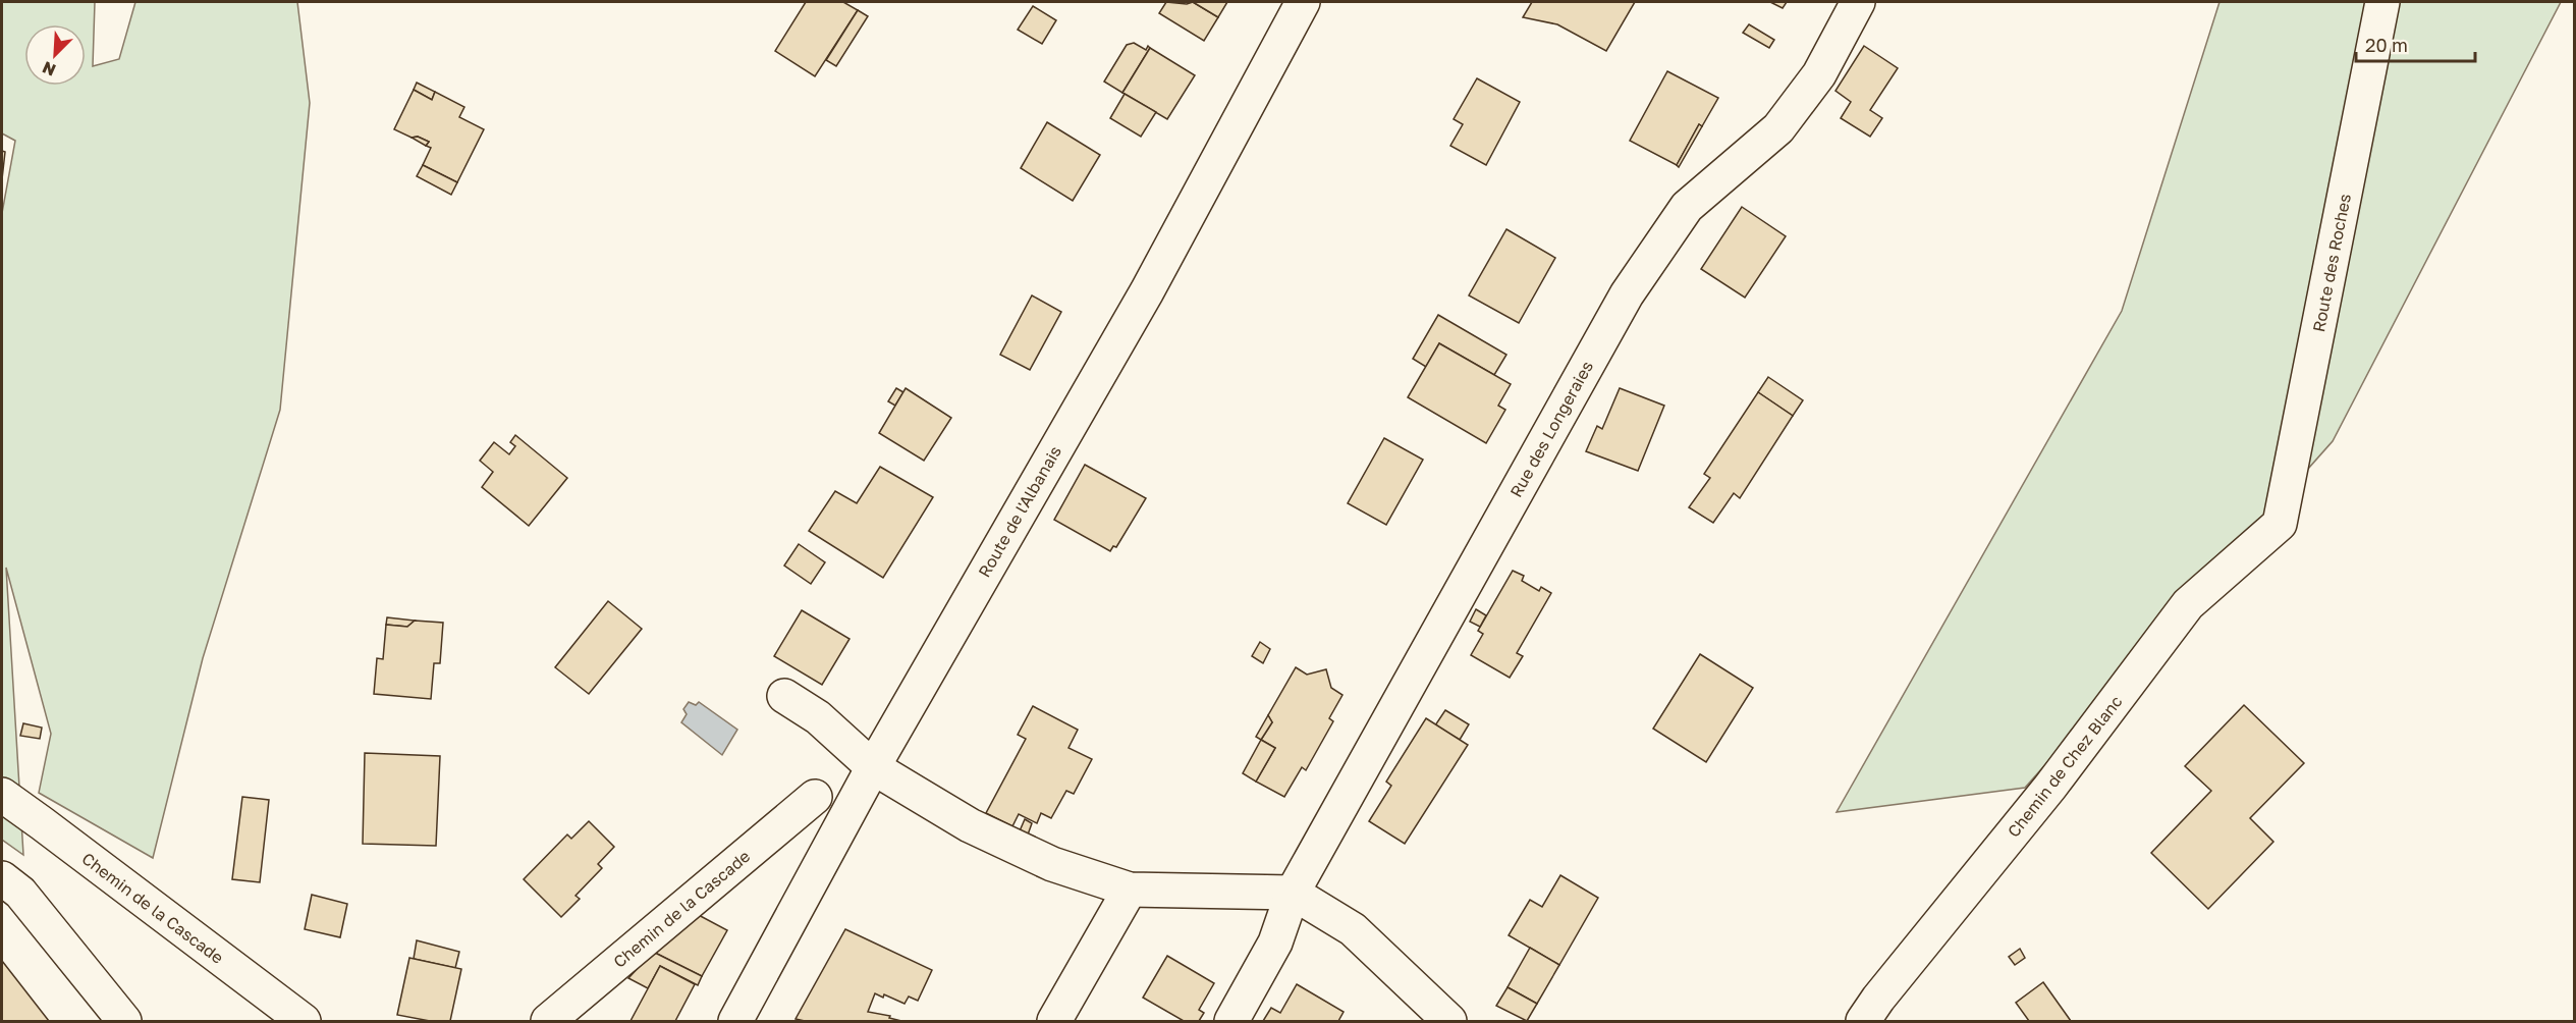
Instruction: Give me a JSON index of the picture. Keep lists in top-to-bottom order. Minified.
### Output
{"streets":{"street":["Route des Roches","Rue des Longeraies","Route de l'Albanais","Chemin de Chez Blanc","Chemin de la Cascade"]},"crossings":[["Route des Roches","Chemin de Chez Blanc"]],"scale_bar":"20 m","north":"bottom left"}
